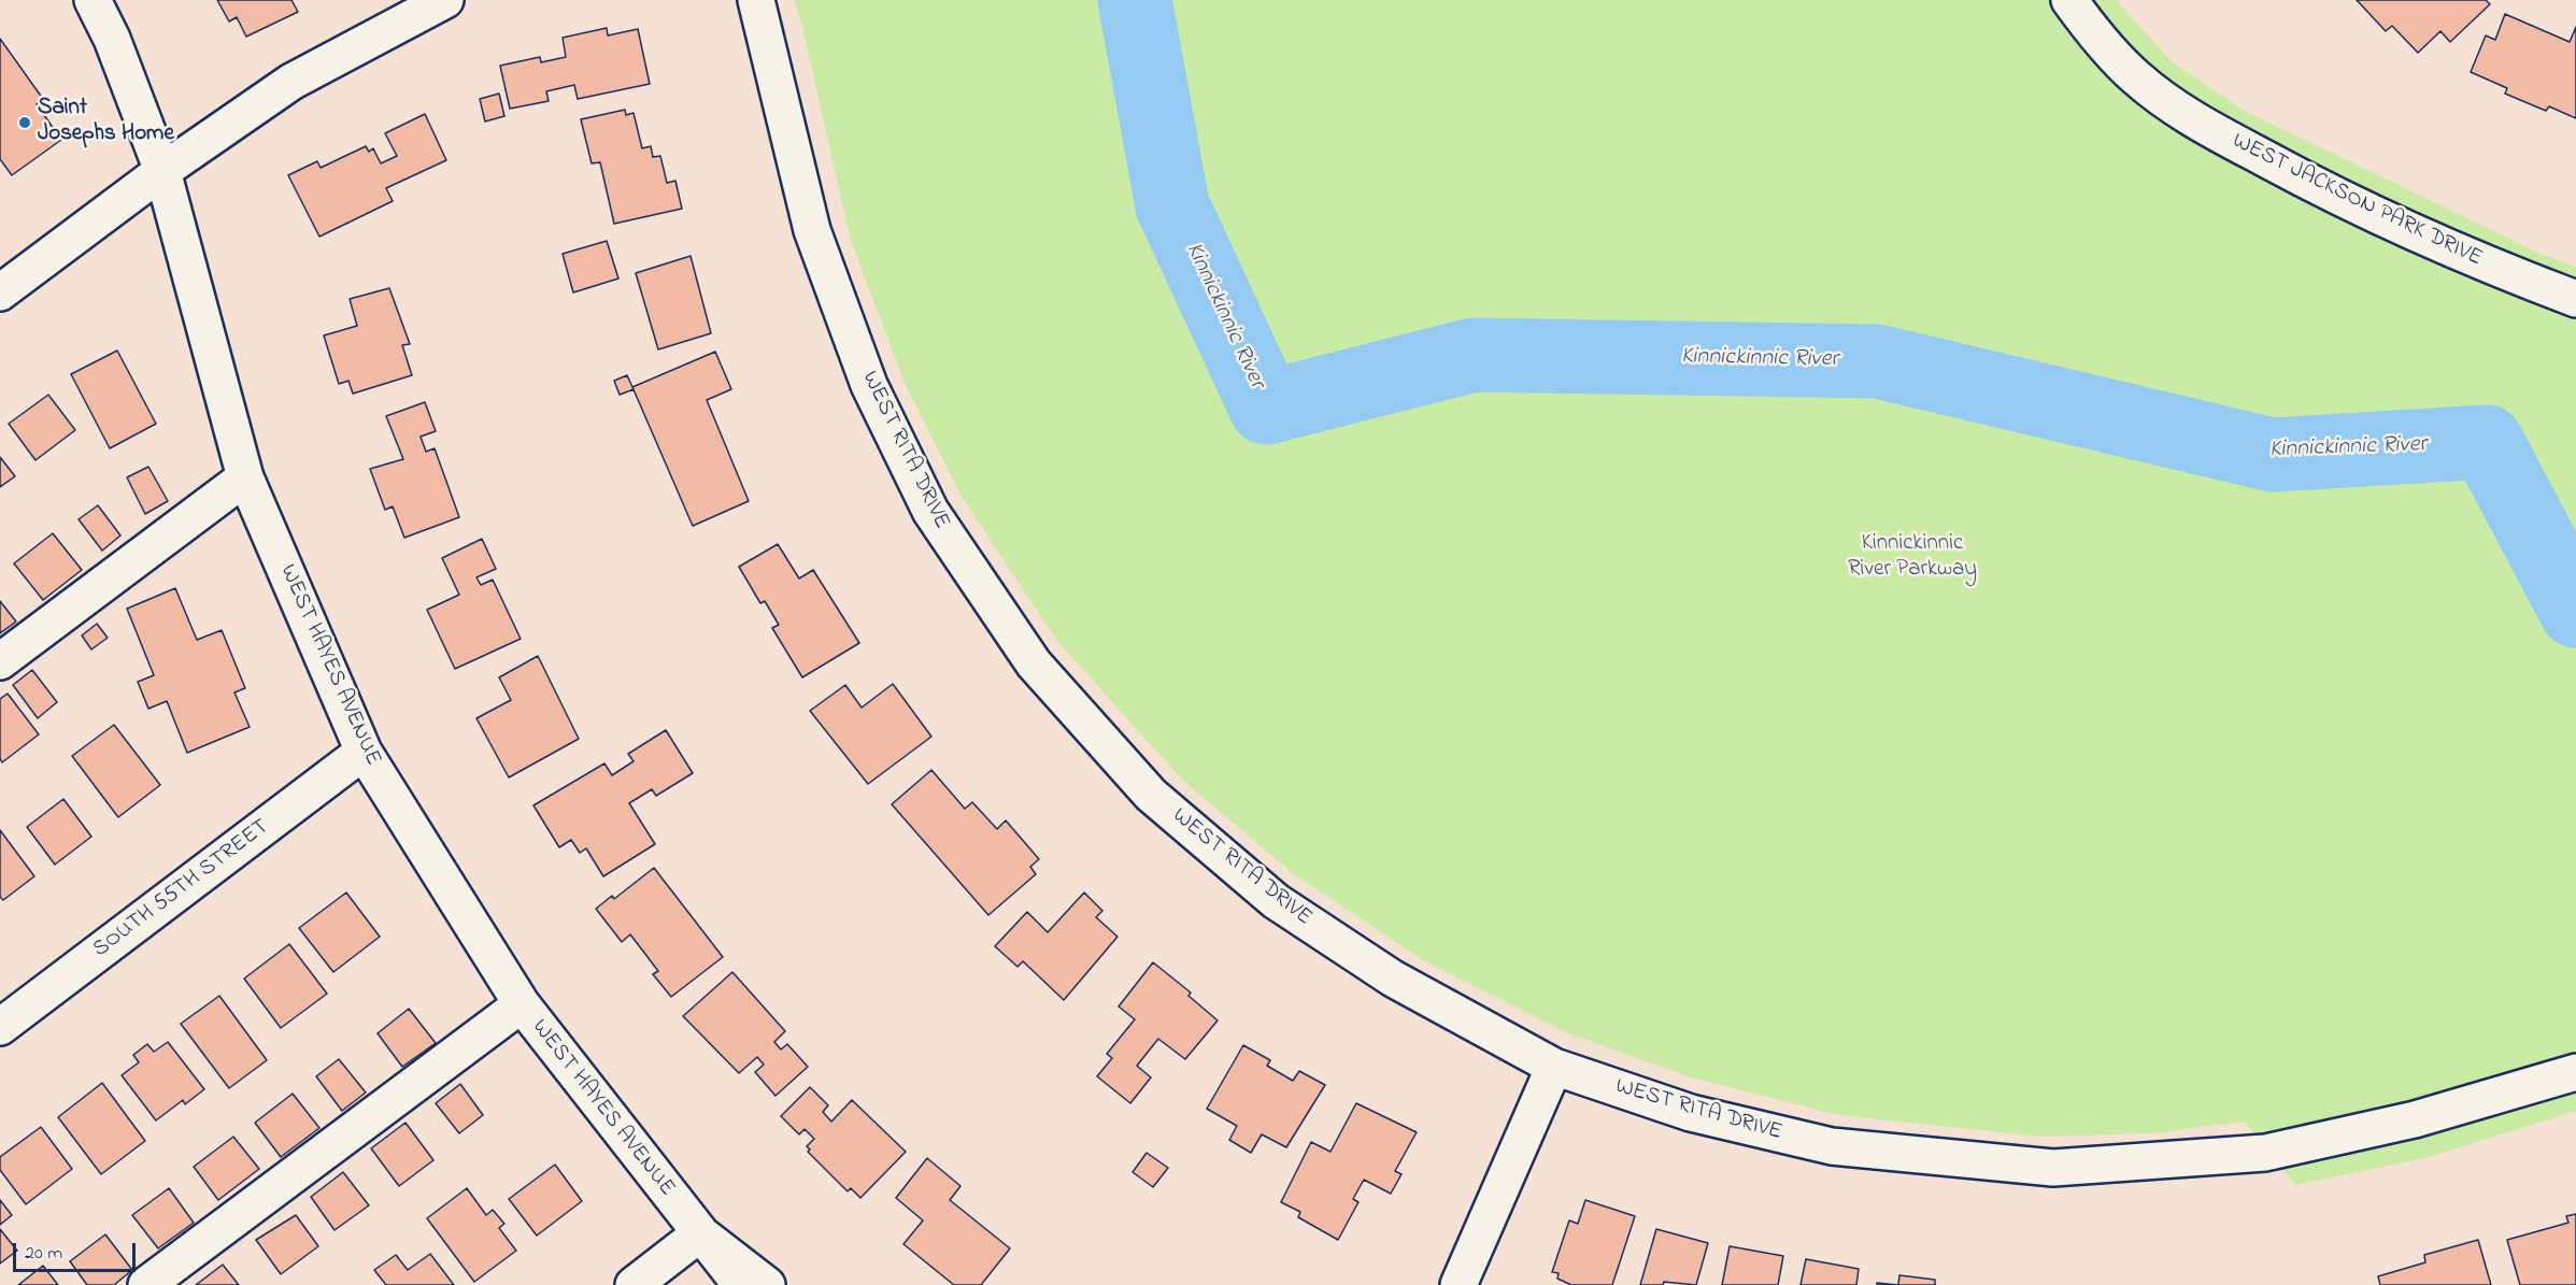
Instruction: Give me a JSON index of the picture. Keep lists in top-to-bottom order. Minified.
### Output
{"streets":{"street":["WEST JACKSON PARK DRIVE","WEST RITA DRIVE","WEST HAYES AVENUE","SOUTH 55TH STREET"]},"crossings":[["WEST HAYES AVENUE","SOUTH 55TH STREET"]],"water":["Kinnickinnic River"],"parks":["Kinnickinnic River Parkway"],"places":["Saint Josephs Home"],"scale_bar":"20 m"}
